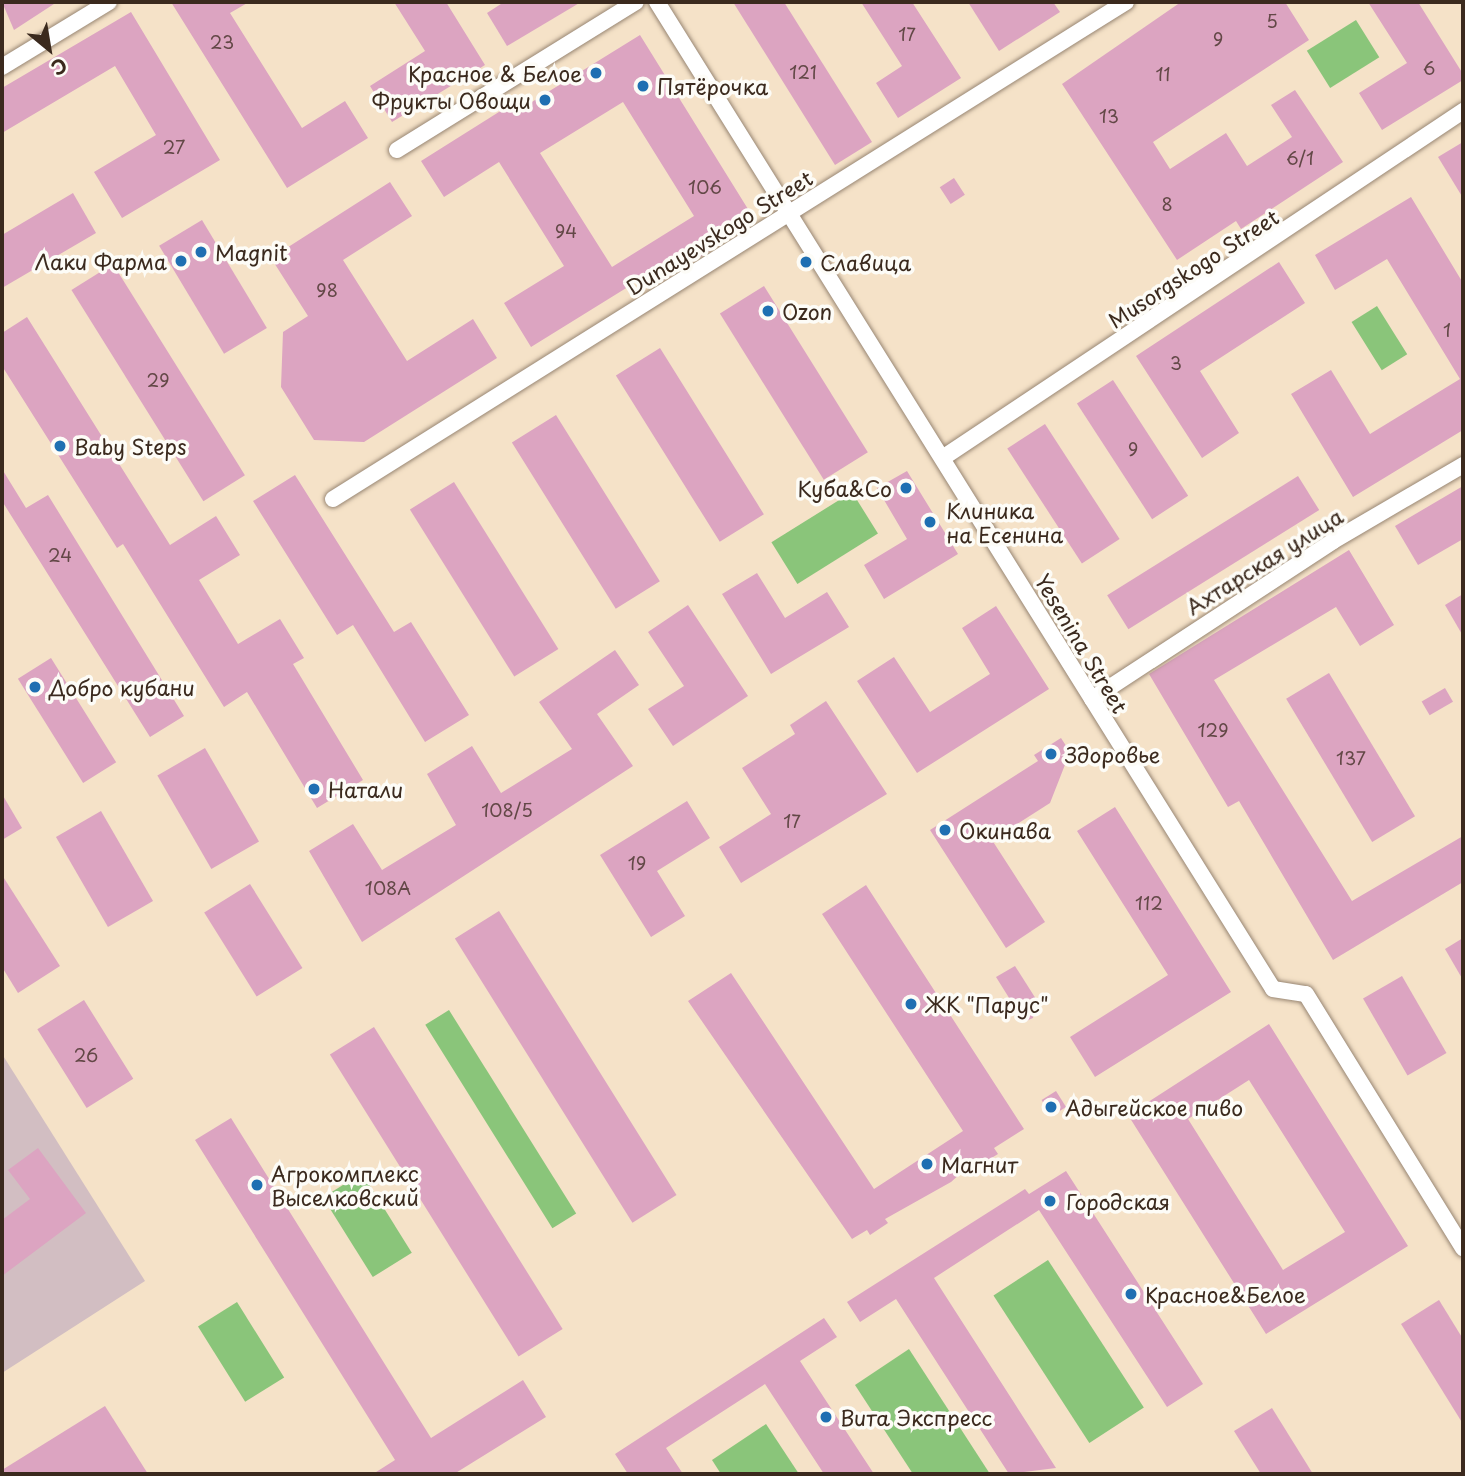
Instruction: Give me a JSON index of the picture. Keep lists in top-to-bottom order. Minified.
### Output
{"streets":{"street":["Dunayevskogo Street","Musorgskogo Street","Ахтарская улица","Yesenina Street"]},"crossings":[["Dunayevskogo Street","Yesenina Street"],["Musorgskogo Street","Yesenina Street"],["Ахтарская улица","Yesenina Street"]],"places":["Красное & Белое","Пятёрочка","Фрукты Овощи","Magnit","Лаки Фарма","Славица","Ozon","Baby Steps","Куба&Co","Клиника на Есенина","Добро кубани","Здоровье","Натали","Окинава","ЖК \"Парус\"","Адыгейское пиво","Магнит","Агрокомплекс Выселковский","Городская","Красное&Белое","Вита Экспресс"],"house_numbers":["5","17","9","23","6","121","11","13","27","6/1","106","8","94","98","1","3","29","9","24","129","137","108/5","17","19","108А","112","26"],"north":"bottom right"}
